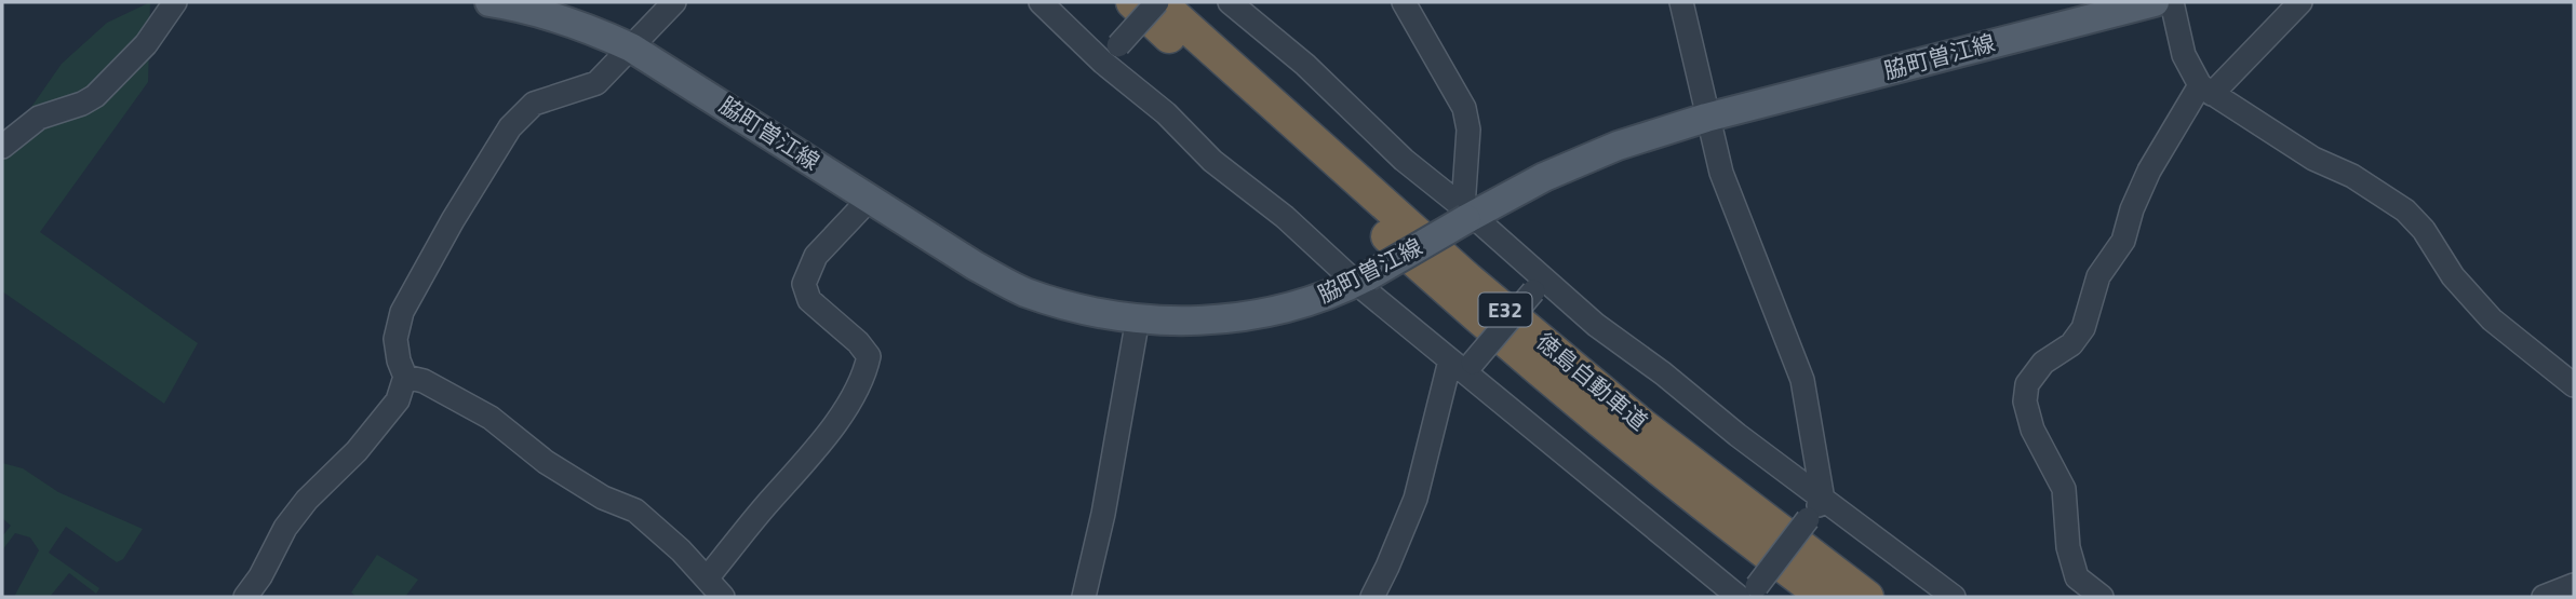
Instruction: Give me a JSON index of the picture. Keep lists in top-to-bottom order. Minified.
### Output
{"streets":{"highway":["E32","徳島自動車道"],"main road":["脇町曽江線"]}}
